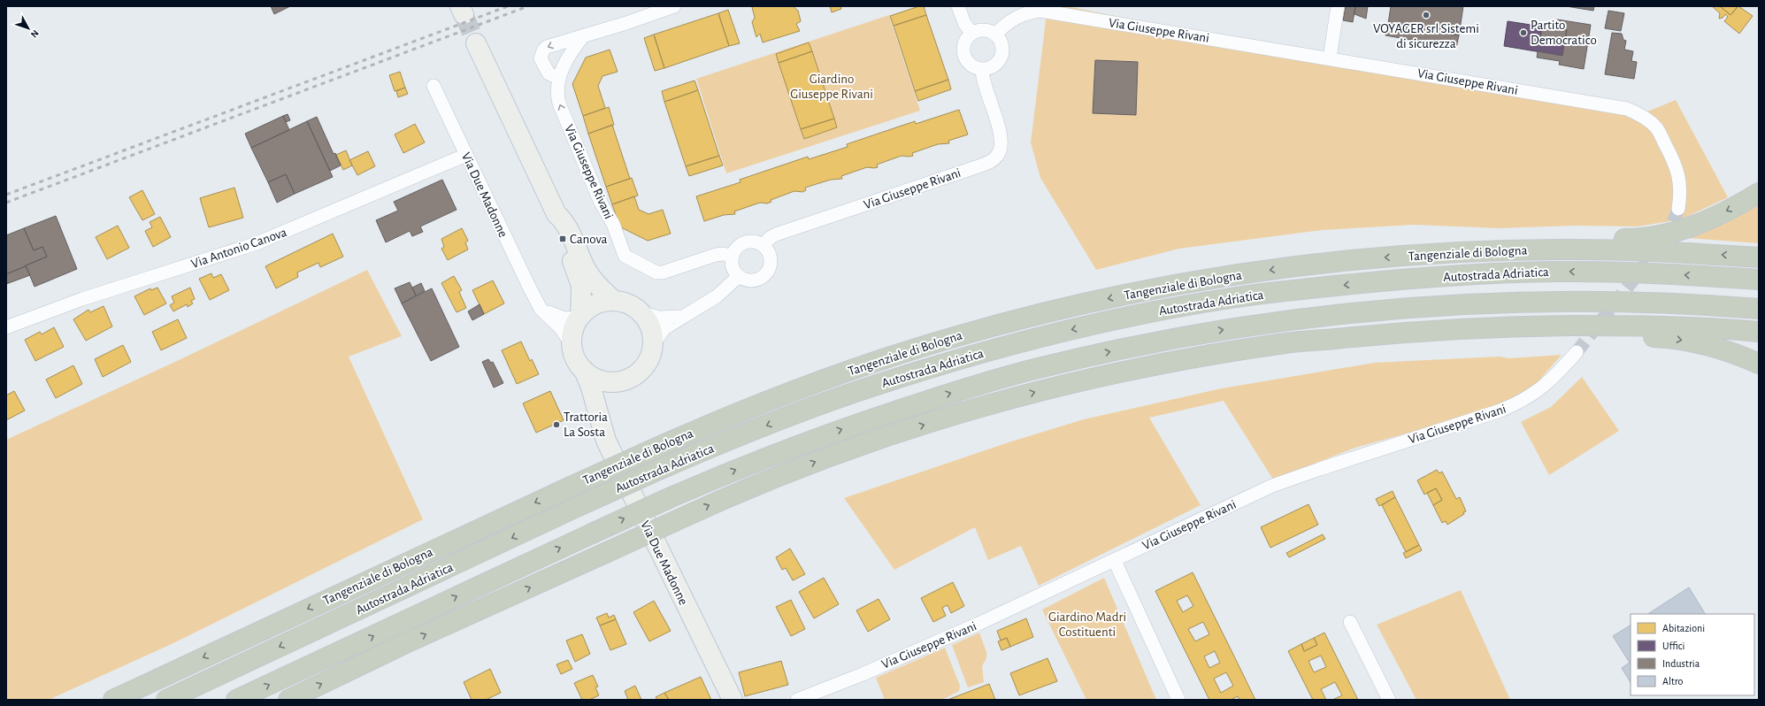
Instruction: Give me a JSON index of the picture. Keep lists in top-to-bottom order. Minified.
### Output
{"streets":{"highway":["Tangenziale di Bologna","Autostrada Adriatica"],"main road":["Via Due Madonne"],"street":["Via Giuseppe Rivani","Via Antonio Canova"]},"crossings":[["Via Due Madonne","Via Antonio Canova"]],"parks":["Giardino Giuseppe Rivani","Giardino Madri Costituenti"],"places":{"other":["VOYAGER srl Sistemi di sicurezza","Partito Democratico","Trattoria La Sosta"],"transit":["Canova"]},"legend":["Abitazioni","Uffici","Industria","Altro"],"north":"bottom right"}
